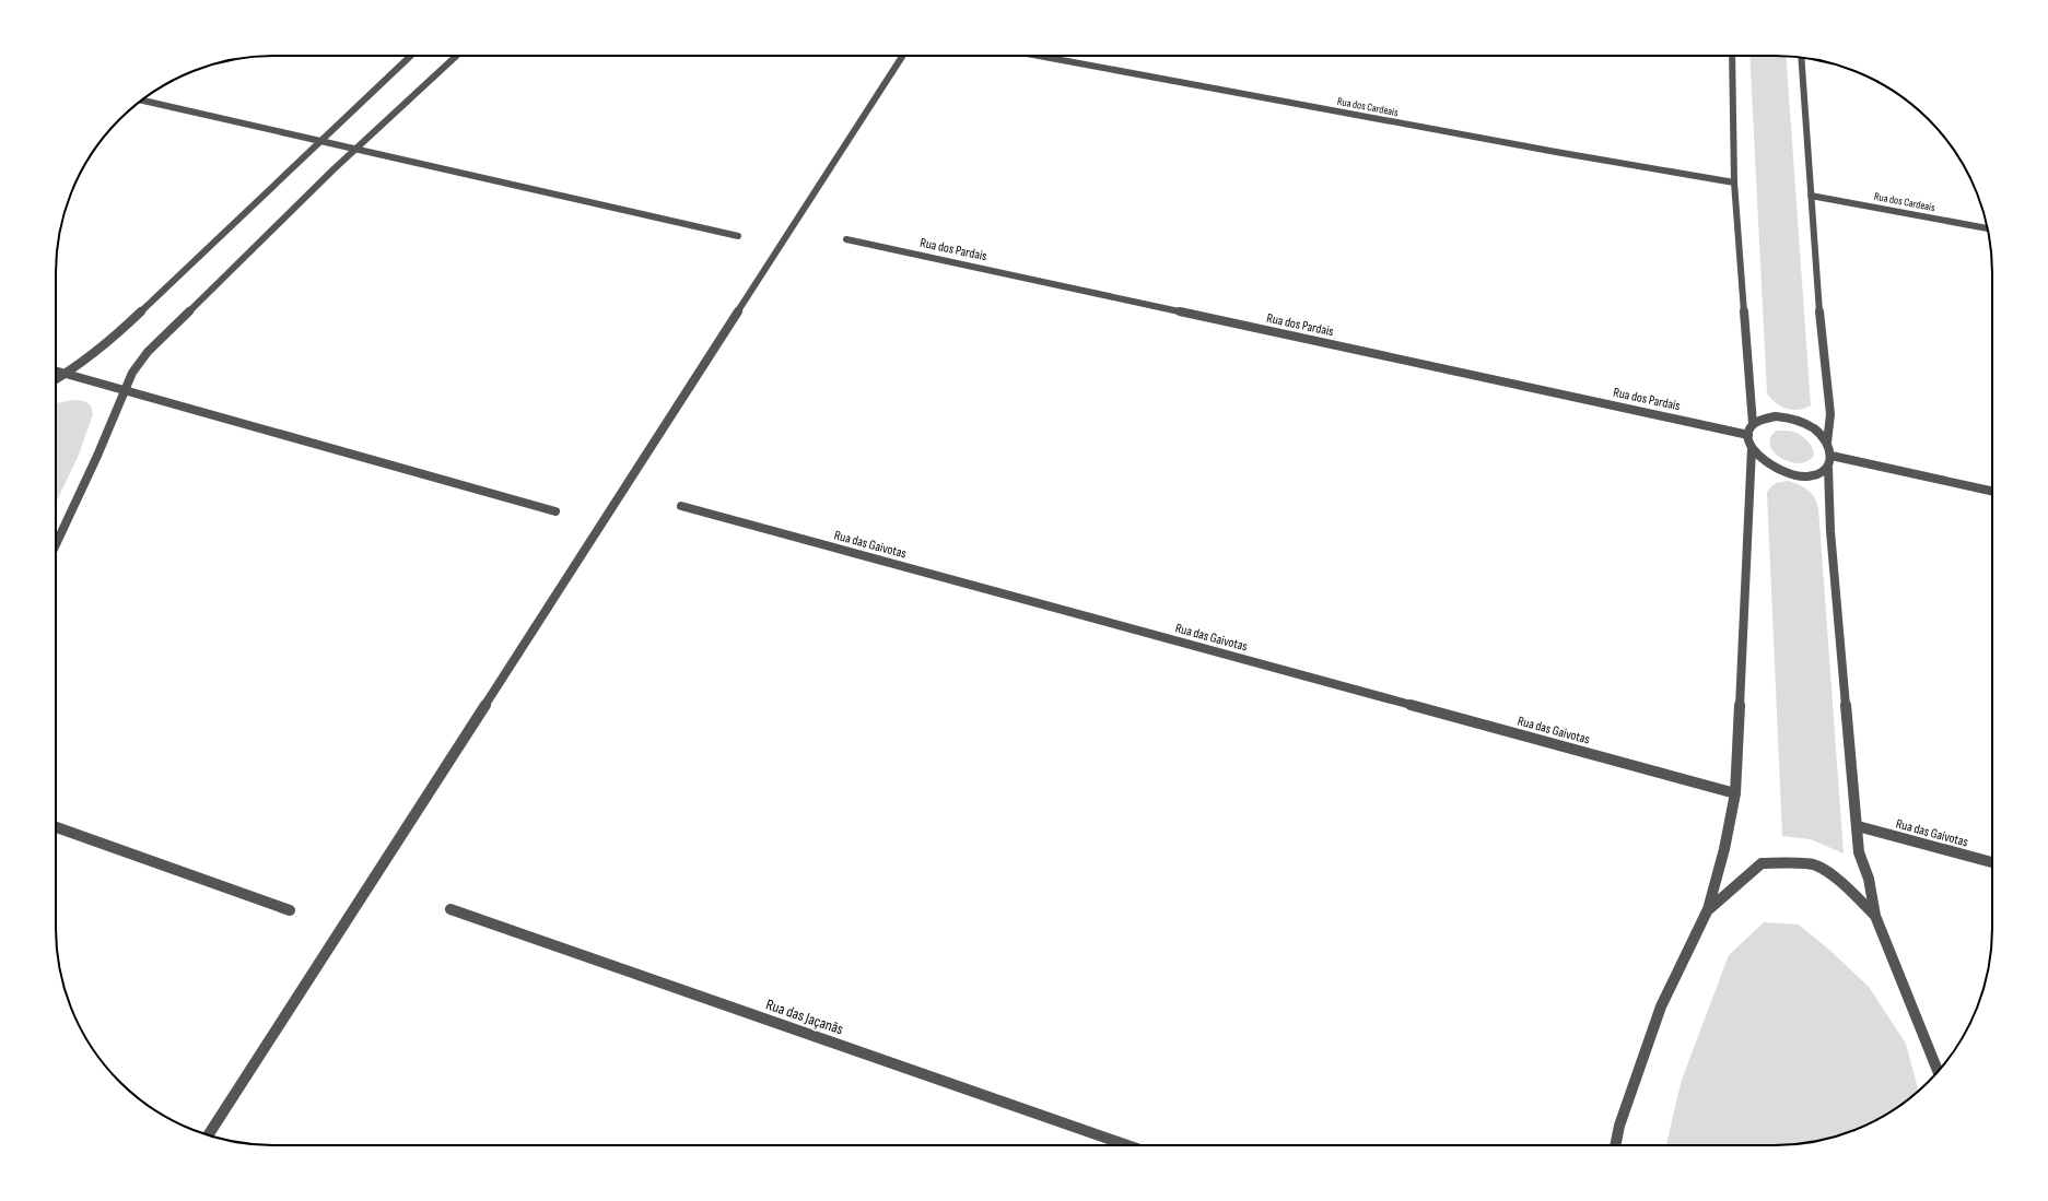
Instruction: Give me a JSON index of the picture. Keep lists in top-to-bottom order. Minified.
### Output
{"streets":{"lane":["Rua dos Cardeais","Rua dos Pardais","Rua das Gaivotas","Rua das Jaçanãs"]}}
